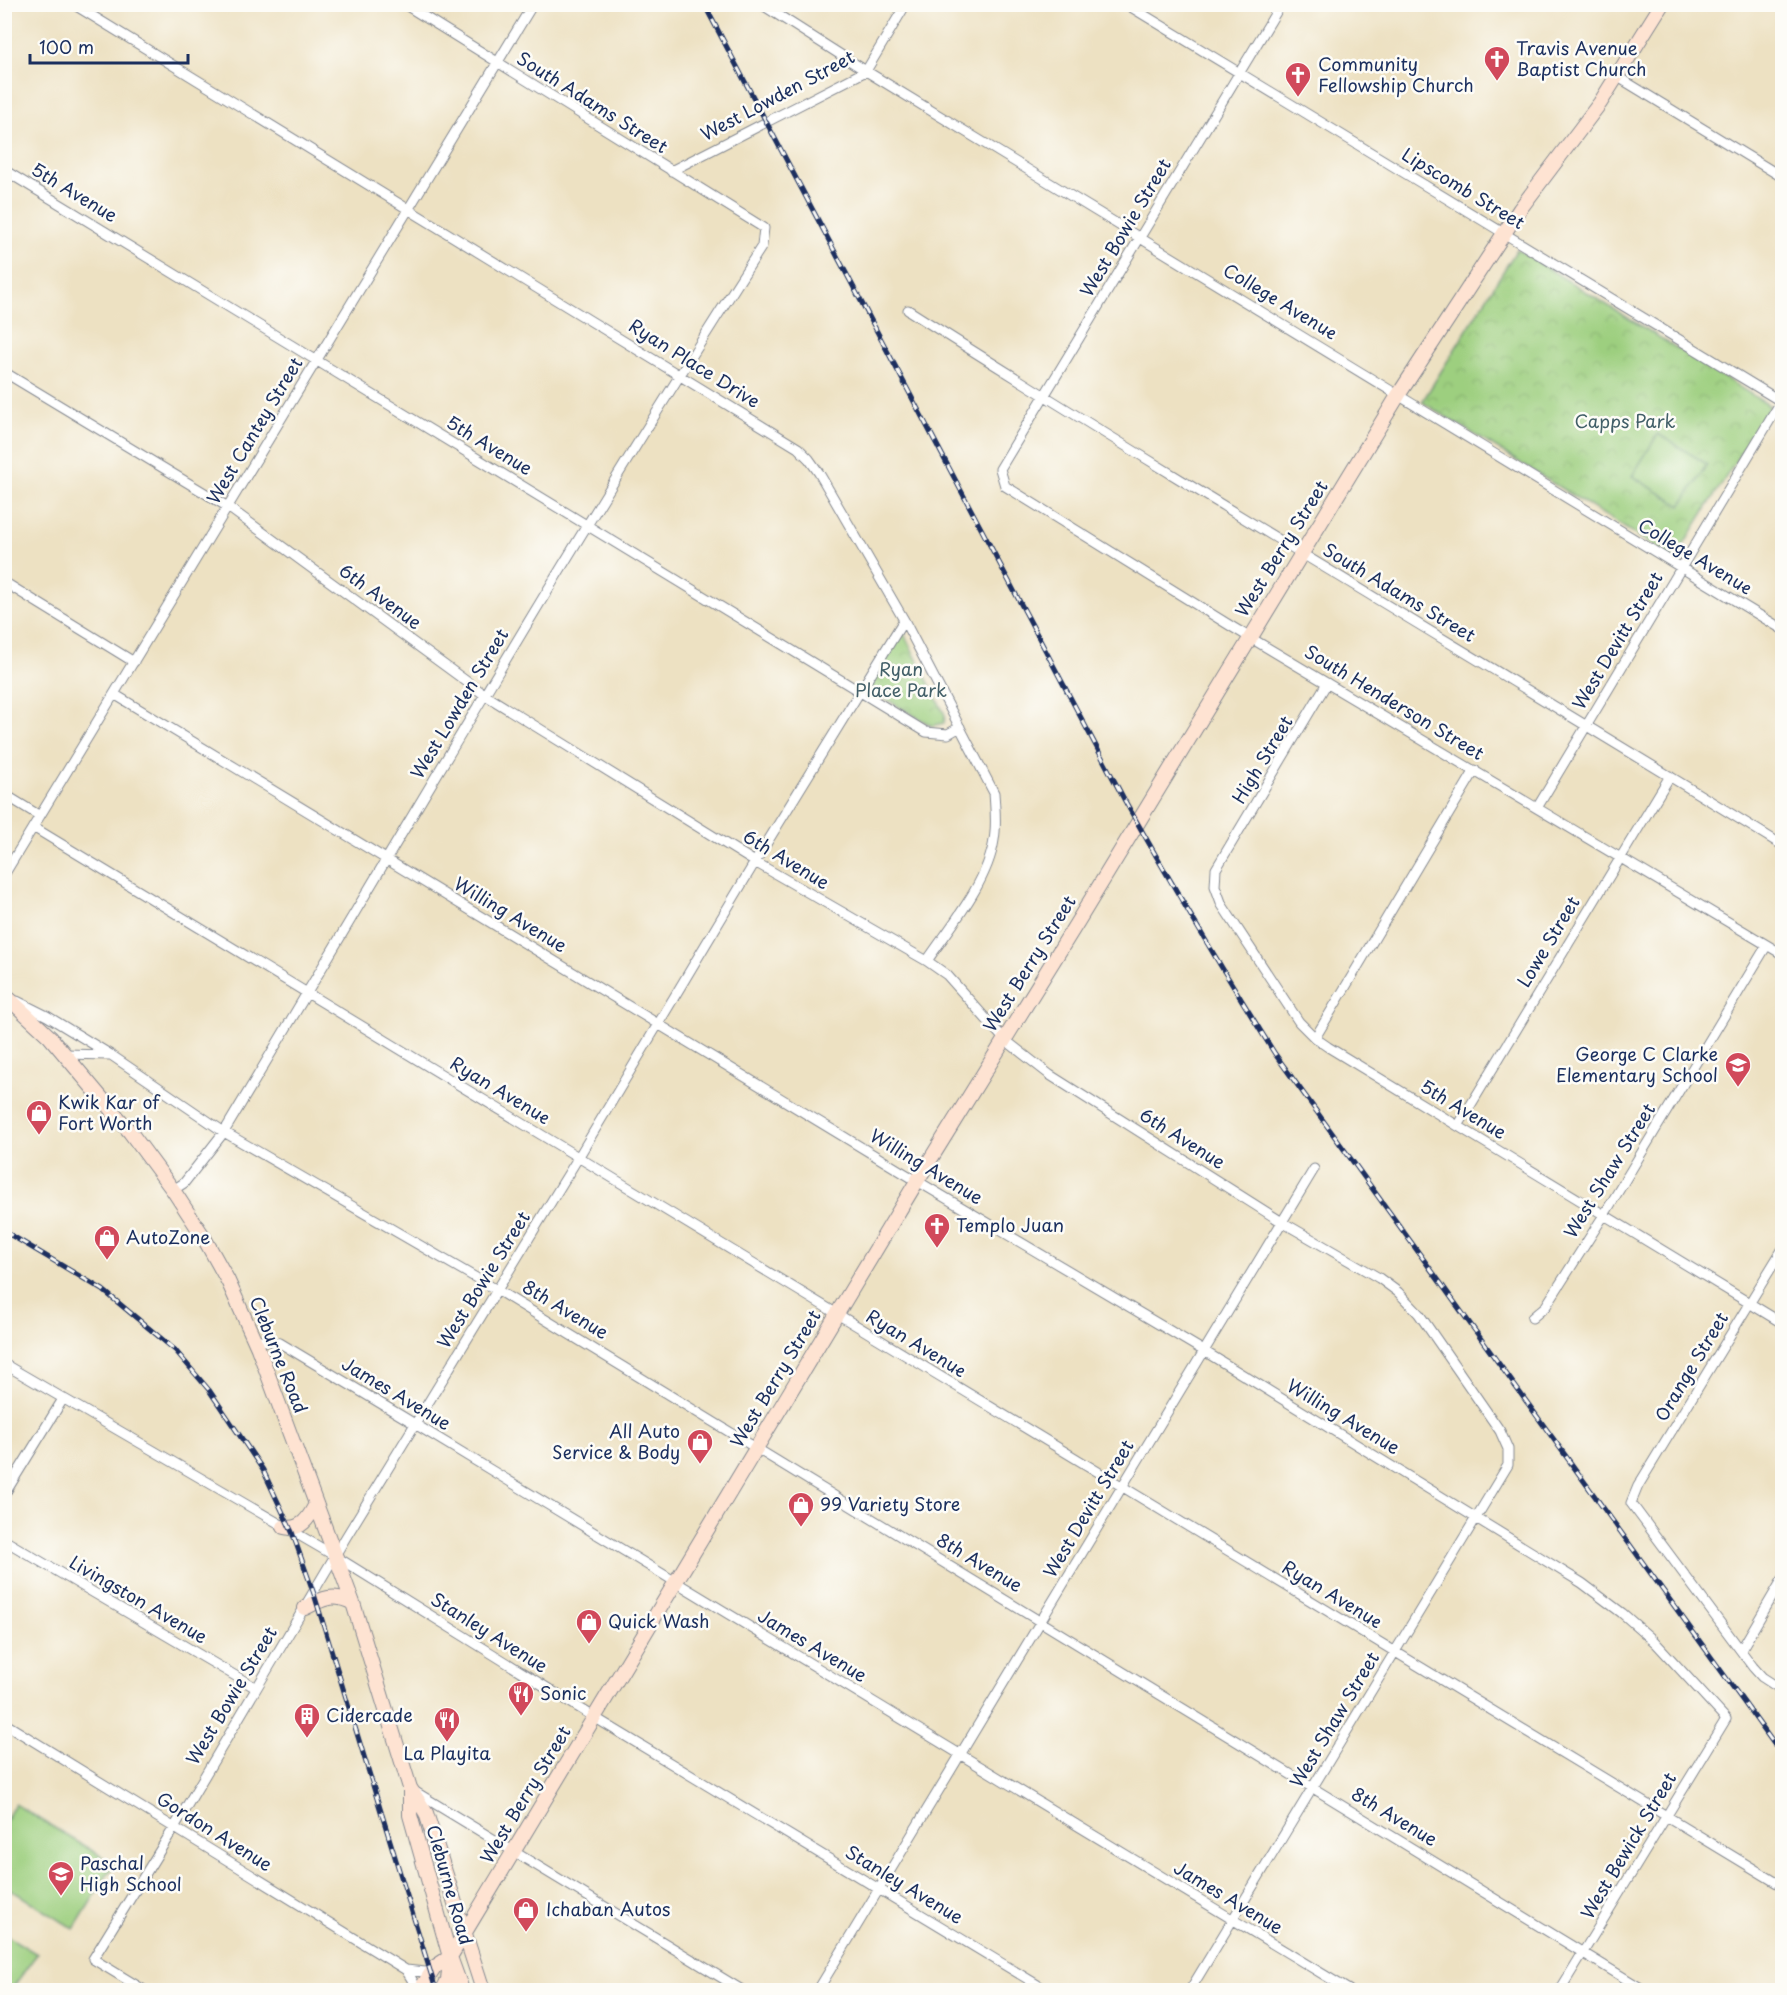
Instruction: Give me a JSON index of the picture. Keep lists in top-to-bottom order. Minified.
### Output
{"streets":{"main road":["West Berry Street","Cleburne Road"],"street":["West Lowden Street","South Adams Street","Lipscomb Street","5th Avenue","West Bowie Street","College Avenue","Ryan Place Drive","West Cantey Street","6th Avenue","West Devitt Street","South Henderson Street","High Street","Willing Avenue","Lowe Street","Ryan Avenue","West Shaw Street","8th Avenue","Orange Street","James Avenue","Livingston Avenue","Stanley Avenue","Gordon Avenue","West Bewick Street"]},"crossings":[["West Lowden Street","South Adams Street"],["West Lowden Street","5th Avenue"],["West Lowden Street","College Avenue"],["West Lowden Street","Ryan Place Drive"],["West Lowden Street","6th Avenue"],["West Lowden Street","Willing Avenue"],["West Lowden Street","Ryan Avenue"],["West Lowden Street","8th Avenue"],["West Lowden Street","Cleburne Road"],["South Adams Street","West Bowie Street"],["South Adams Street","West Cantey Street"],["South Adams Street","West Berry Street"],["South Adams Street","West Devitt Street"],["South Adams Street","Lowe Street"],["Lipscomb Street","West Bowie Street"],["Lipscomb Street","West Berry Street"],["Lipscomb Street","West Devitt Street"],["5th Avenue","West Bowie Street"],["5th Avenue","Ryan Place Drive"],["5th Avenue","West Cantey Street"],["5th Avenue","High Street"],["5th Avenue","Lowe Street"],["5th Avenue","West Shaw Street"],["5th Avenue","Orange Street"],["West Bowie Street","College Avenue"],["West Bowie Street","Ryan Place Drive"],["West Bowie Street","6th Avenue"],["West Bowie Street","South Henderson Street"],["West Bowie Street","Willing Avenue"],["West Bowie Street","Ryan Avenue"],["West Bowie Street","8th Avenue"],["West Bowie Street","Cleburne Road"],["West Bowie Street","James Avenue"],["West Bowie Street","Livingston Avenue"],["West Bowie Street","Stanley Avenue"],["West Bowie Street","Gordon Avenue"],["College Avenue","West Berry Street"],["College Avenue","West Devitt Street"],["Ryan Place Drive","West Cantey Street"],["Ryan Place Drive","6th Avenue"],["West Cantey Street","6th Avenue"],["West Cantey Street","Willing Avenue"],["West Cantey Street","Ryan Avenue"],["West Berry Street","6th Avenue"],["West Berry Street","South Henderson Street"],["West Berry Street","Willing Avenue"],["West Berry Street","Ryan Avenue"],["West Berry Street","8th Avenue"],["West Berry Street","Cleburne Road"],["West Berry Street","James Avenue"],["West Berry Street","Stanley Avenue"],["6th Avenue","West Devitt Street"],["6th Avenue","West Shaw Street"],["West Devitt Street","South Henderson Street"],["West Devitt Street","Willing Avenue"],["West Devitt Street","Ryan Avenue"],["West Devitt Street","8th Avenue"],["West Devitt Street","James Avenue"],["West Devitt Street","Stanley Avenue"],["South Henderson Street","High Street"],["South Henderson Street","Lowe Street"],["South Henderson Street","West Shaw Street"],["Willing Avenue","West Shaw Street"],["Willing Avenue","West Bewick Street"],["Ryan Avenue","West Shaw Street"],["Ryan Avenue","West Bewick Street"],["West Shaw Street","8th Avenue"],["West Shaw Street","James Avenue"],["8th Avenue","Cleburne Road"],["8th Avenue","West Bewick Street"],["Cleburne Road","James Avenue"],["Cleburne Road","Stanley Avenue"]],"parks":["Capps Park","Ryan Place Park"],"places":{"church":["Travis Avenue Baptist Church","Community Fellowship Church","Templo Juan"],"school or university":["George C Clarke Elementary School","Paschal High School"],"shop":["Kwik Kar of Fort Worth","AutoZone","All Auto Service & Body","99 Variety Store","Quick Wash","Ichaban Autos"],"restaurant":["Sonic","La Playita"],"building":["Cidercade"]},"scale_bar":"100 m"}
